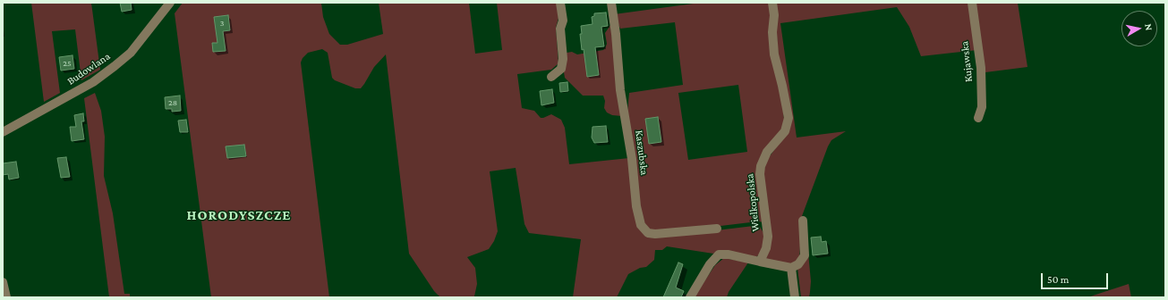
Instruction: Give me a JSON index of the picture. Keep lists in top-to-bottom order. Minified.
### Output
{"streets":{"street":["Kujawska","Budowlana","Kaszubska","Wielkopolska"]},"districts":["HORODYSZCZE"],"house_numbers":["3","25","28"],"scale_bar":"50 m","north":"right"}
